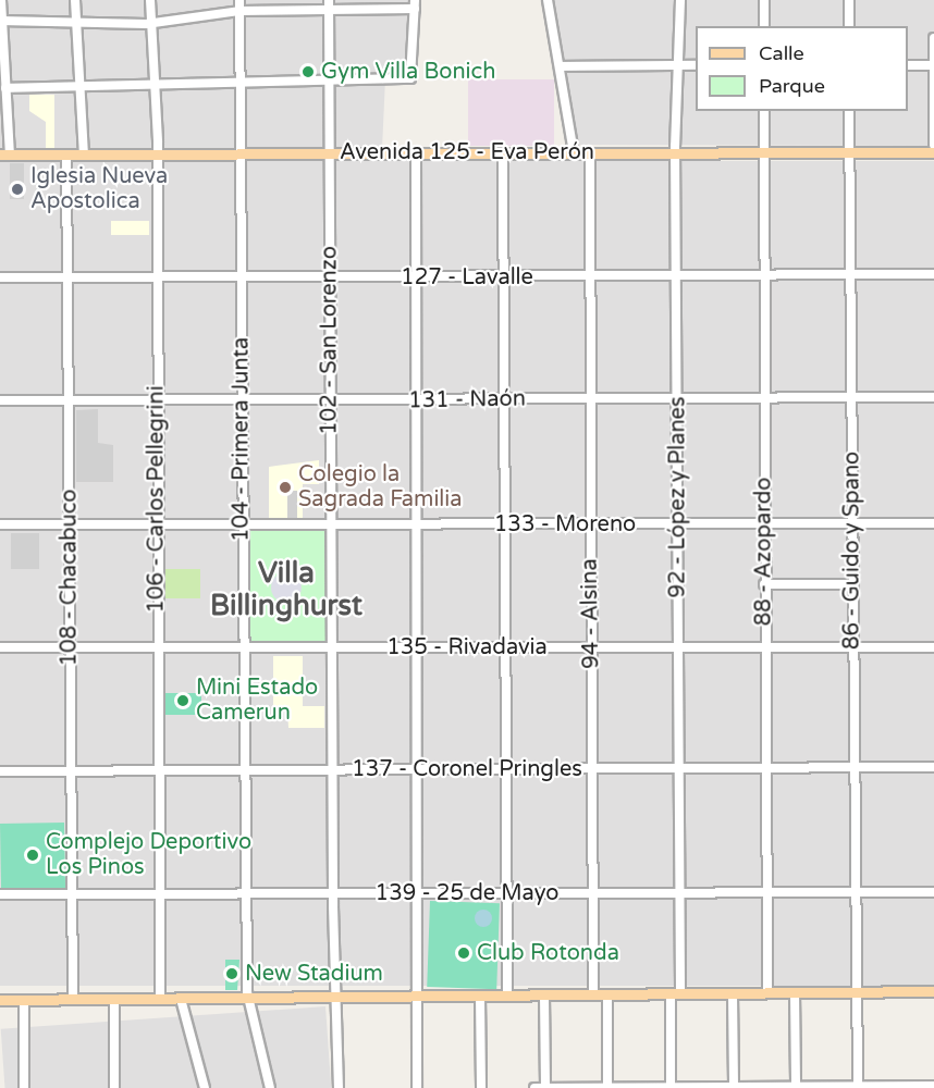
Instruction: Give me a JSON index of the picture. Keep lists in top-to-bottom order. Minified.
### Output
{"streets":{"main road":["Avenida 125 - Eva Perón"],"street":["127 - Lavalle","102 - San Lorenzo","131 - Naón","104 - Primera Junta","92 - López y Planes","106 - Carlos Pellegrini","133 - Moreno","86 - Guido y Spano","88 - Azopardo","108 - Chacabuco","94 - Alsina","135 - Rivadavia","137 - Coronel Pringles","139 - 25 de Mayo"]},"crossings":[["Avenida 125 - Eva Perón","102 - San Lorenzo"],["Avenida 125 - Eva Perón","104 - Primera Junta"],["Avenida 125 - Eva Perón","92 - López y Planes"],["Avenida 125 - Eva Perón","106 - Carlos Pellegrini"],["Avenida 125 - Eva Perón","86 - Guido y Spano"],["Avenida 125 - Eva Perón","88 - Azopardo"],["Avenida 125 - Eva Perón","108 - Chacabuco"],["Avenida 125 - Eva Perón","94 - Alsina"],["127 - Lavalle","102 - San Lorenzo"],["127 - Lavalle","104 - Primera Junta"],["127 - Lavalle","92 - López y Planes"],["127 - Lavalle","106 - Carlos Pellegrini"],["127 - Lavalle","86 - Guido y Spano"],["127 - Lavalle","88 - Azopardo"],["127 - Lavalle","108 - Chacabuco"],["127 - Lavalle","94 - Alsina"],["102 - San Lorenzo","131 - Naón"],["102 - San Lorenzo","133 - Moreno"],["102 - San Lorenzo","135 - Rivadavia"],["102 - San Lorenzo","137 - Coronel Pringles"],["102 - San Lorenzo","139 - 25 de Mayo"],["131 - Naón","104 - Primera Junta"],["131 - Naón","92 - López y Planes"],["131 - Naón","106 - Carlos Pellegrini"],["131 - Naón","86 - Guido y Spano"],["131 - Naón","88 - Azopardo"],["131 - Naón","108 - Chacabuco"],["131 - Naón","94 - Alsina"],["104 - Primera Junta","133 - Moreno"],["104 - Primera Junta","135 - Rivadavia"],["104 - Primera Junta","137 - Coronel Pringles"],["104 - Primera Junta","139 - 25 de Mayo"],["92 - López y Planes","133 - Moreno"],["92 - López y Planes","135 - Rivadavia"],["92 - López y Planes","137 - Coronel Pringles"],["92 - López y Planes","139 - 25 de Mayo"],["106 - Carlos Pellegrini","133 - Moreno"],["106 - Carlos Pellegrini","135 - Rivadavia"],["106 - Carlos Pellegrini","137 - Coronel Pringles"],["106 - Carlos Pellegrini","139 - 25 de Mayo"],["133 - Moreno","86 - Guido y Spano"],["133 - Moreno","88 - Azopardo"],["133 - Moreno","108 - Chacabuco"],["133 - Moreno","94 - Alsina"],["86 - Guido y Spano","135 - Rivadavia"],["86 - Guido y Spano","137 - Coronel Pringles"],["86 - Guido y Spano","139 - 25 de Mayo"],["88 - Azopardo","135 - Rivadavia"],["88 - Azopardo","137 - Coronel Pringles"],["88 - Azopardo","139 - 25 de Mayo"],["108 - Chacabuco","135 - Rivadavia"],["108 - Chacabuco","137 - Coronel Pringles"],["108 - Chacabuco","139 - 25 de Mayo"],["94 - Alsina","135 - Rivadavia"],["94 - Alsina","137 - Coronel Pringles"],["94 - Alsina","139 - 25 de Mayo"]],"districts":["Villa Billinghurst"],"places":["Gym Villa Bonich","Iglesia Nueva Apostolica","Colegio la Sagrada Familia","Mini Estado Camerun","Complejo Deportivo Los Pinos","Club Rotonda","New Stadium"],"legend":["Calle","Parque"]}
